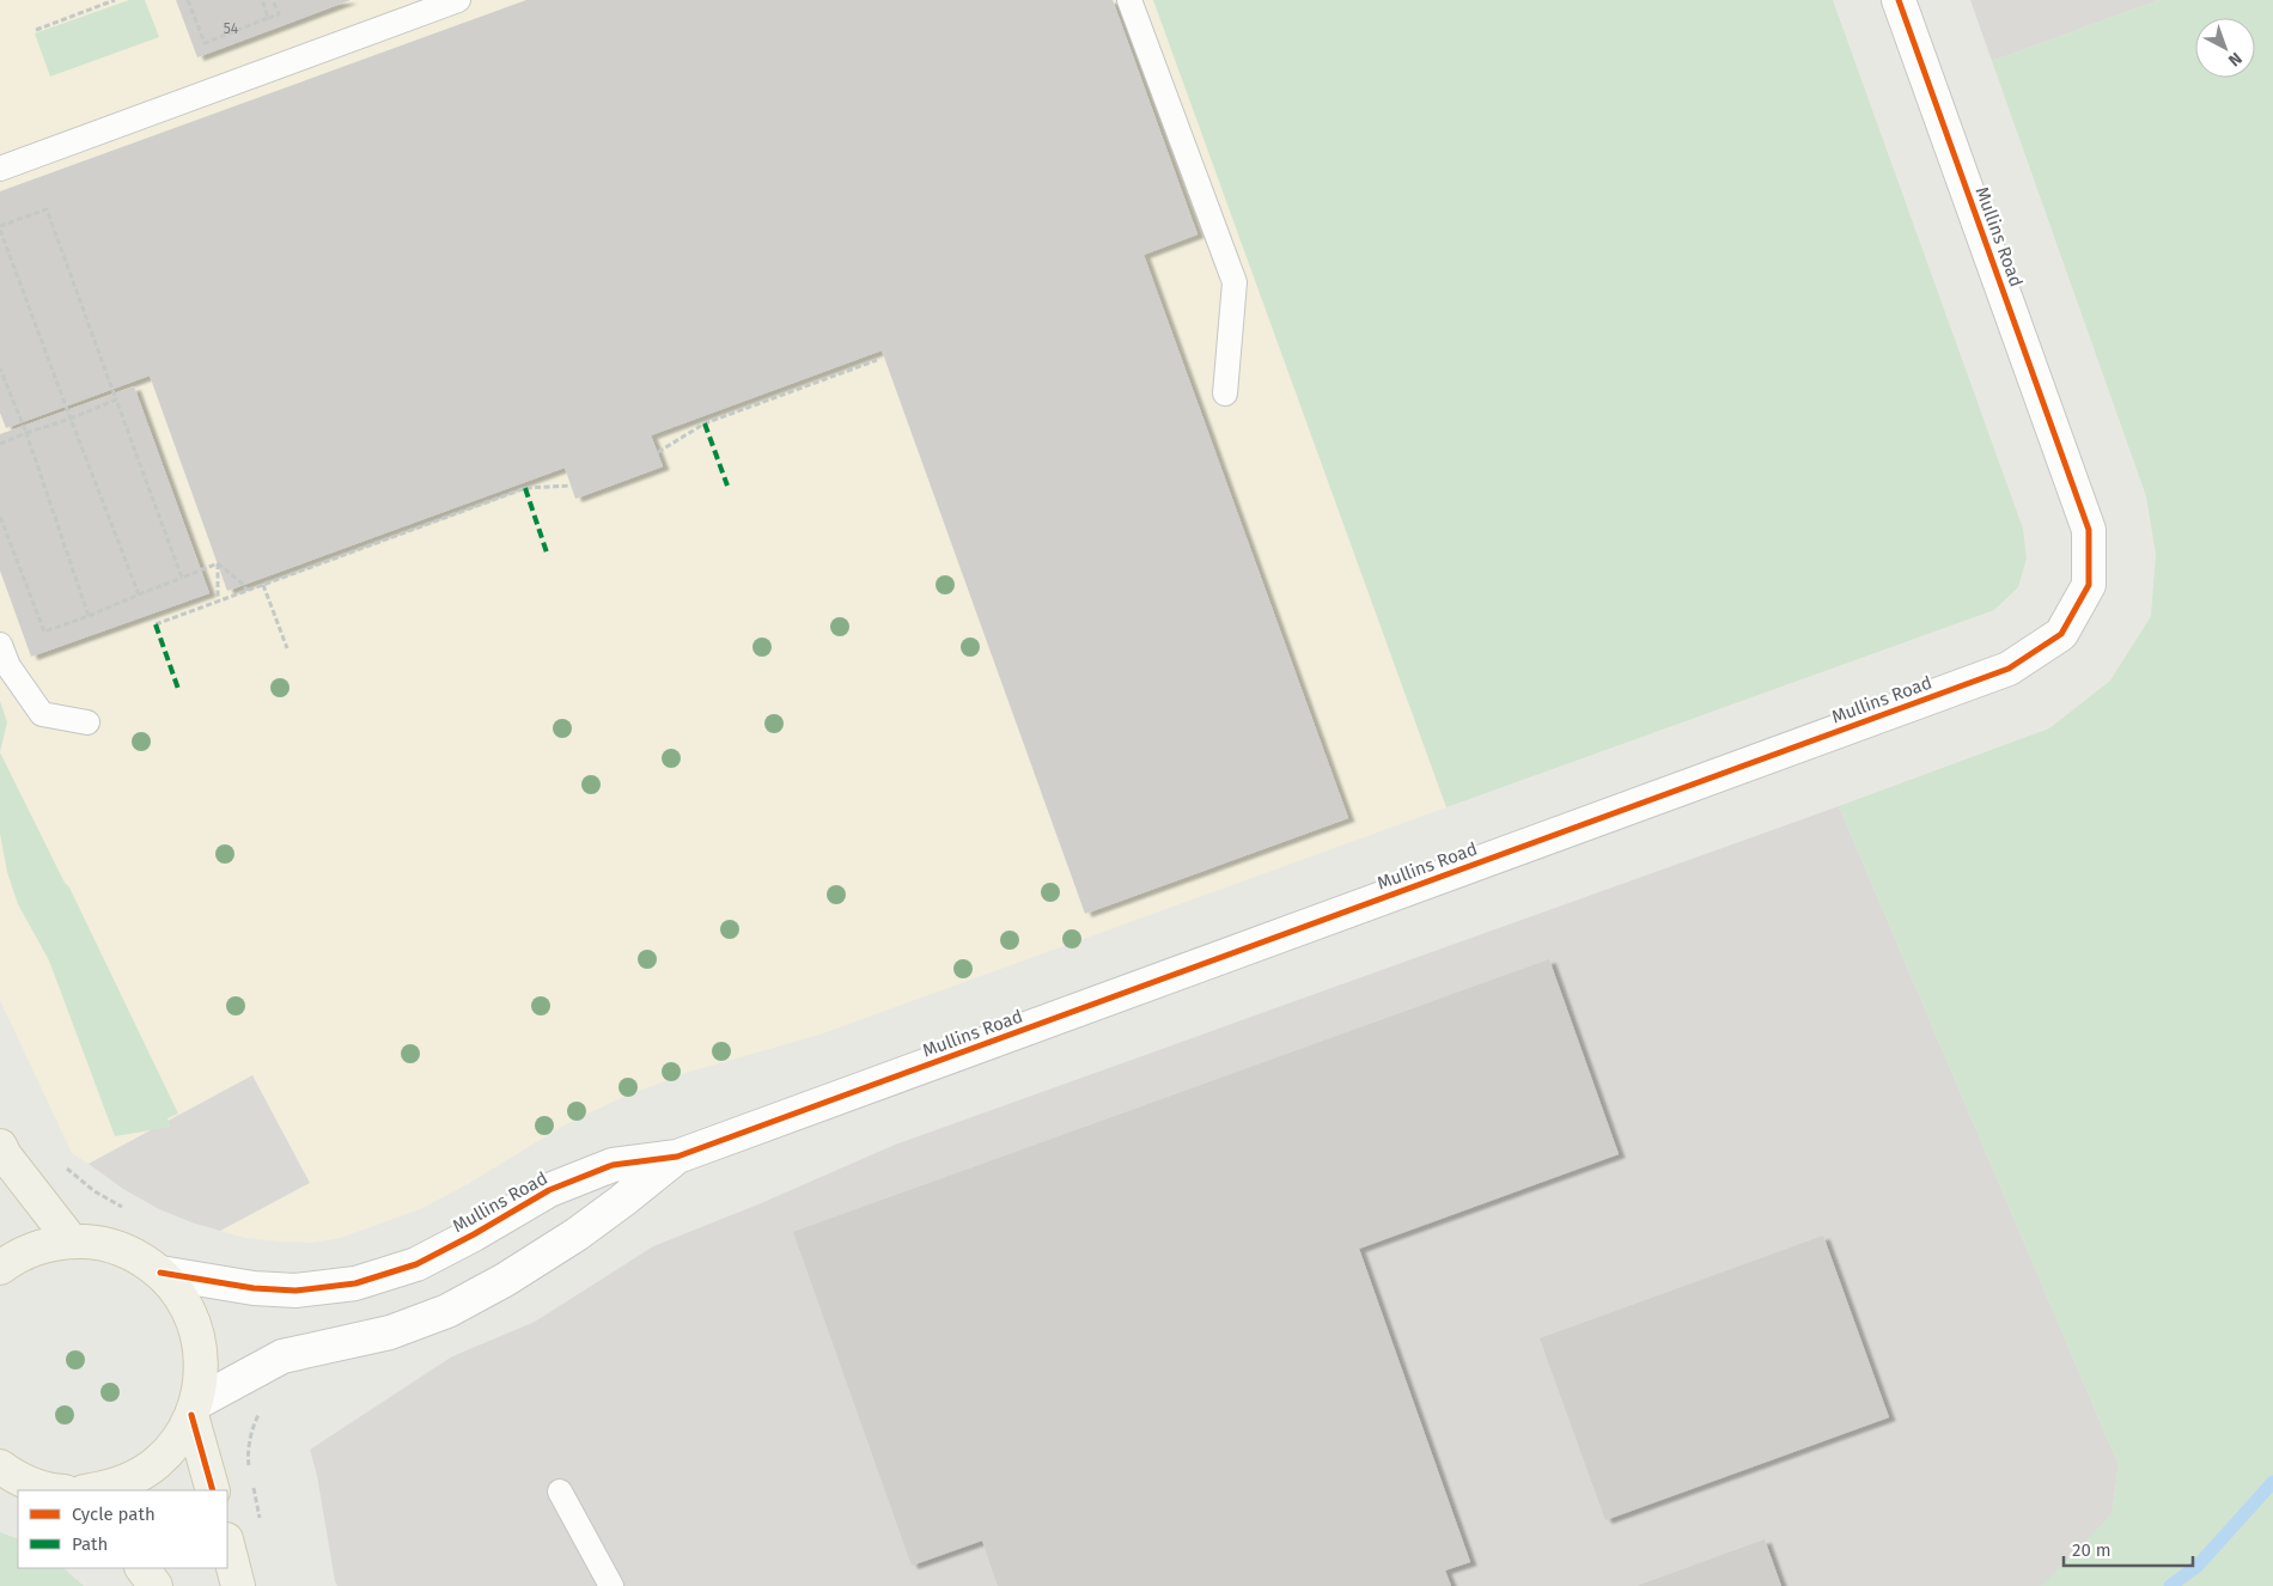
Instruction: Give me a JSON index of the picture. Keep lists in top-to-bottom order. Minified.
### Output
{"streets":{"street":["Mullins Road"]},"house_numbers":["54"],"legend":["Cycle path","Path"],"scale_bar":"20 m","north":"bottom right"}
